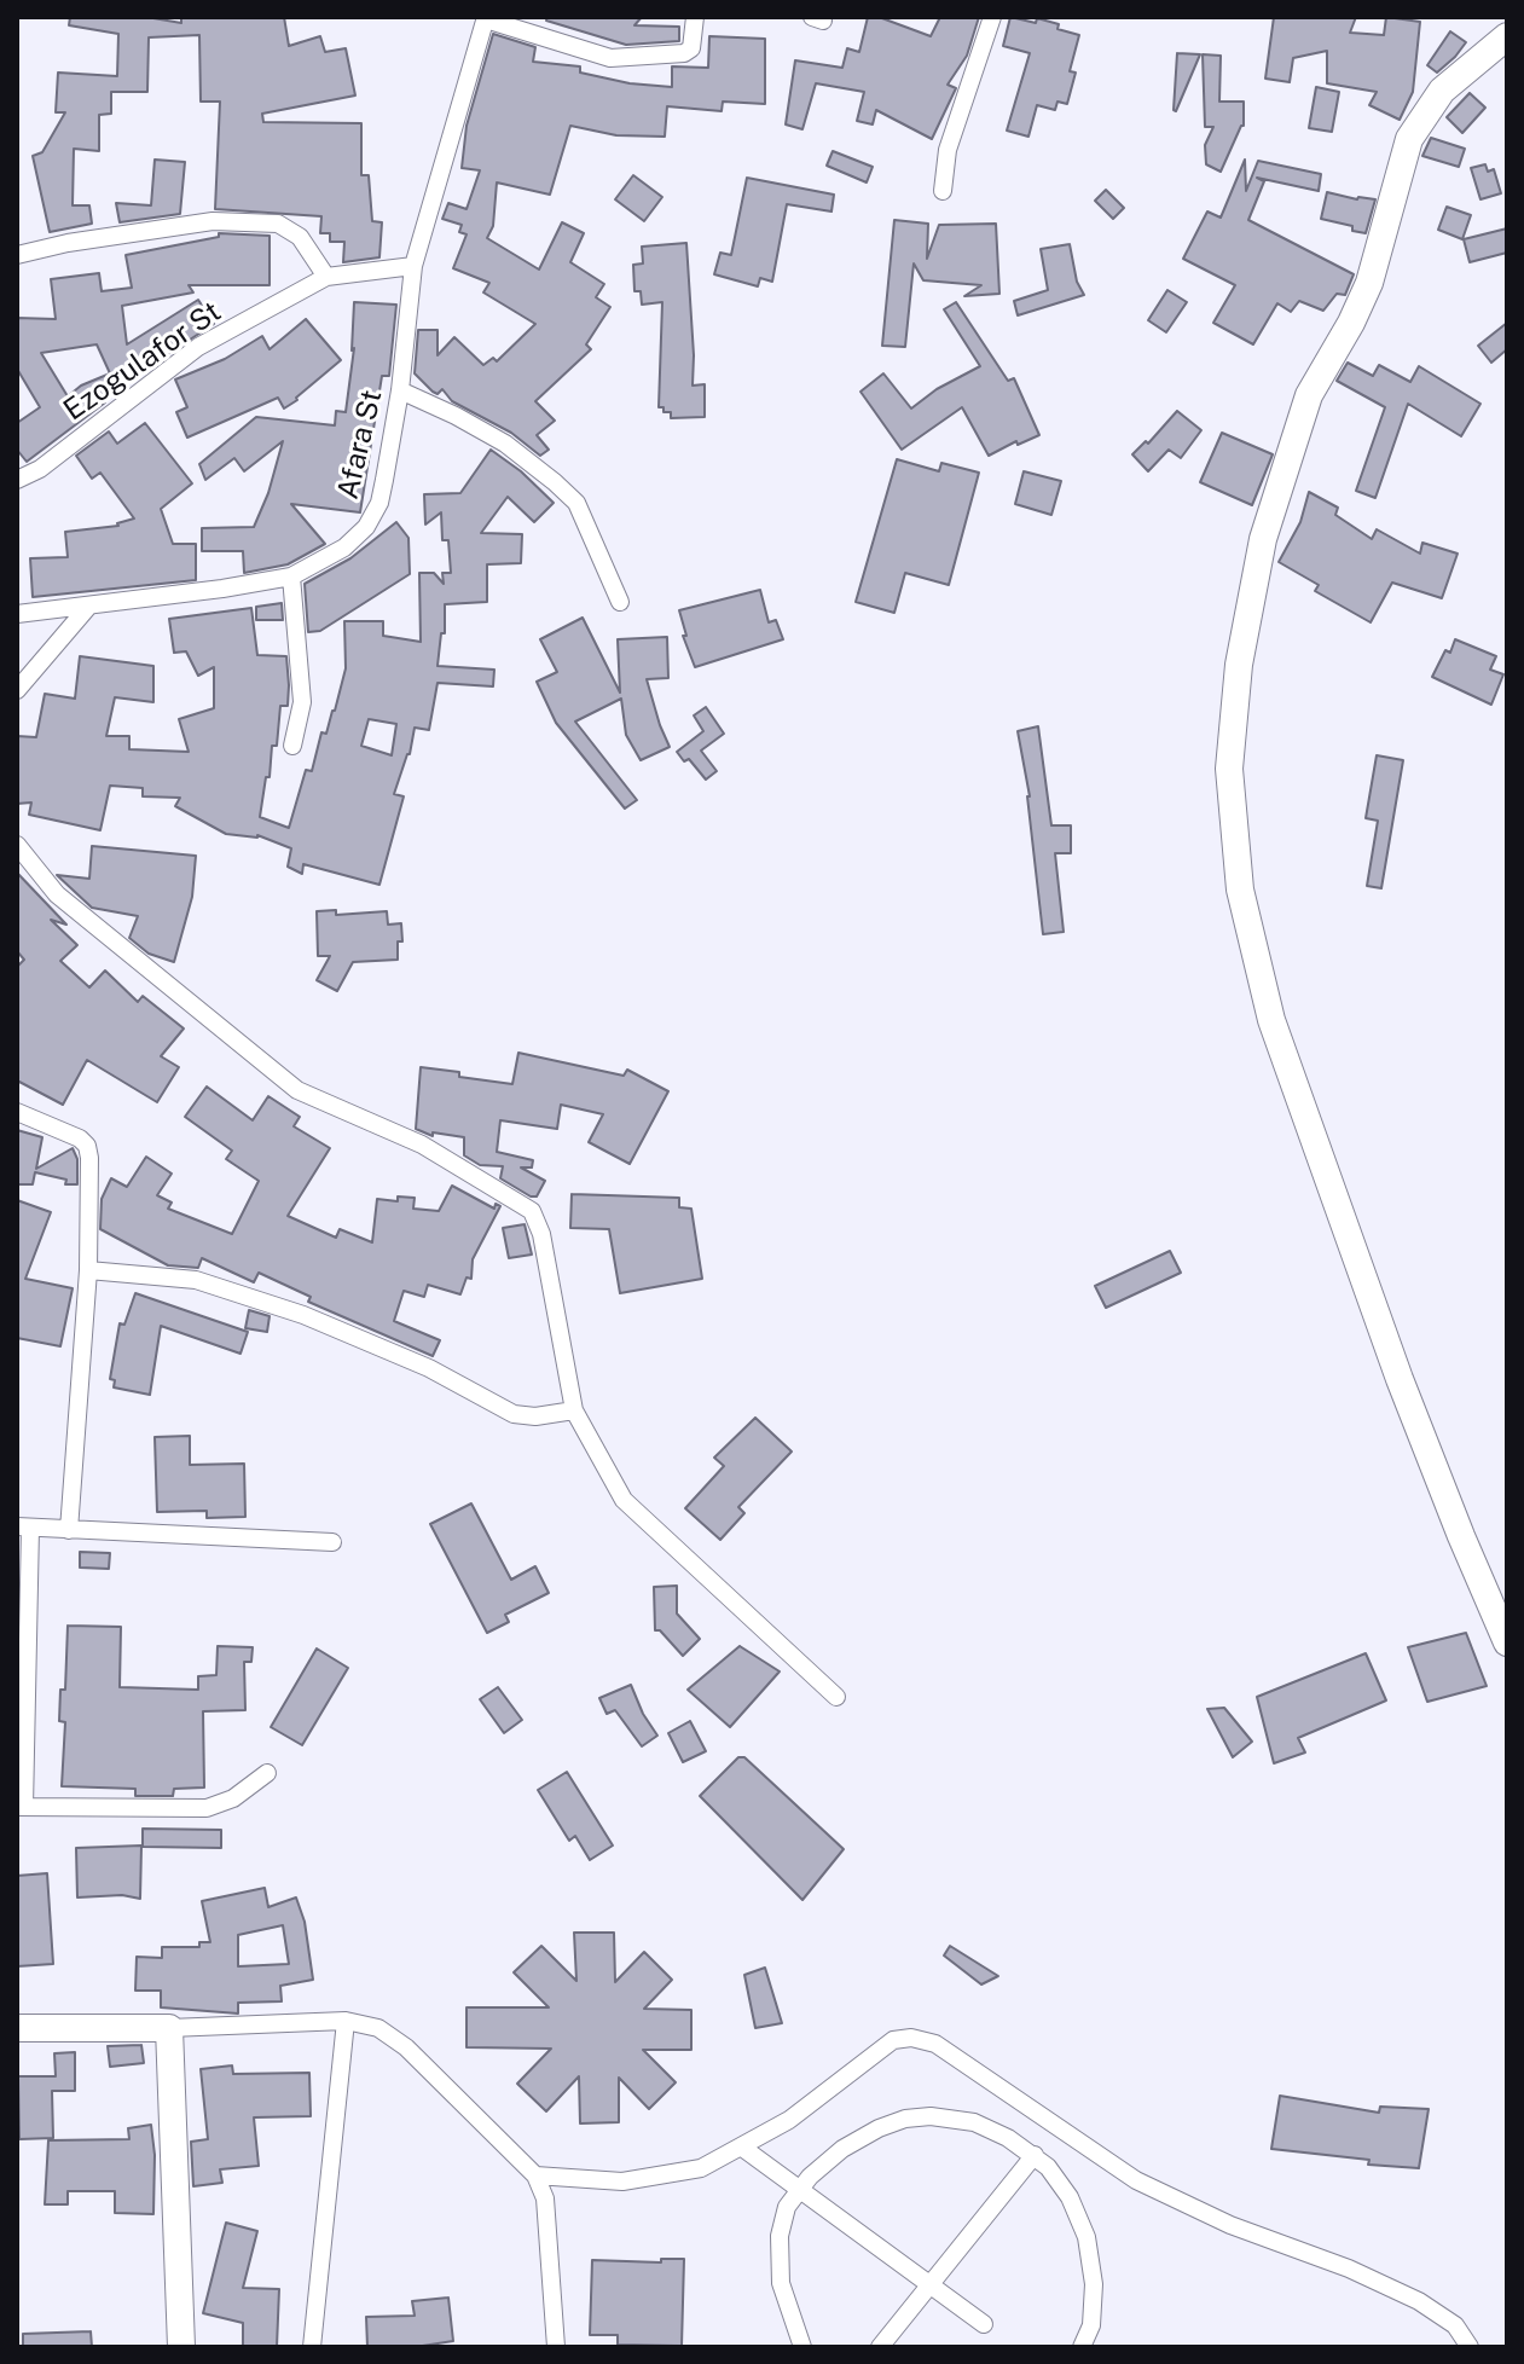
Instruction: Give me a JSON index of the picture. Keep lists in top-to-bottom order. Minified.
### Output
{"streets":{"street":["Ezogulafor St","Afara St"]},"crossings":[["Ezogulafor St","Afara St"]]}
